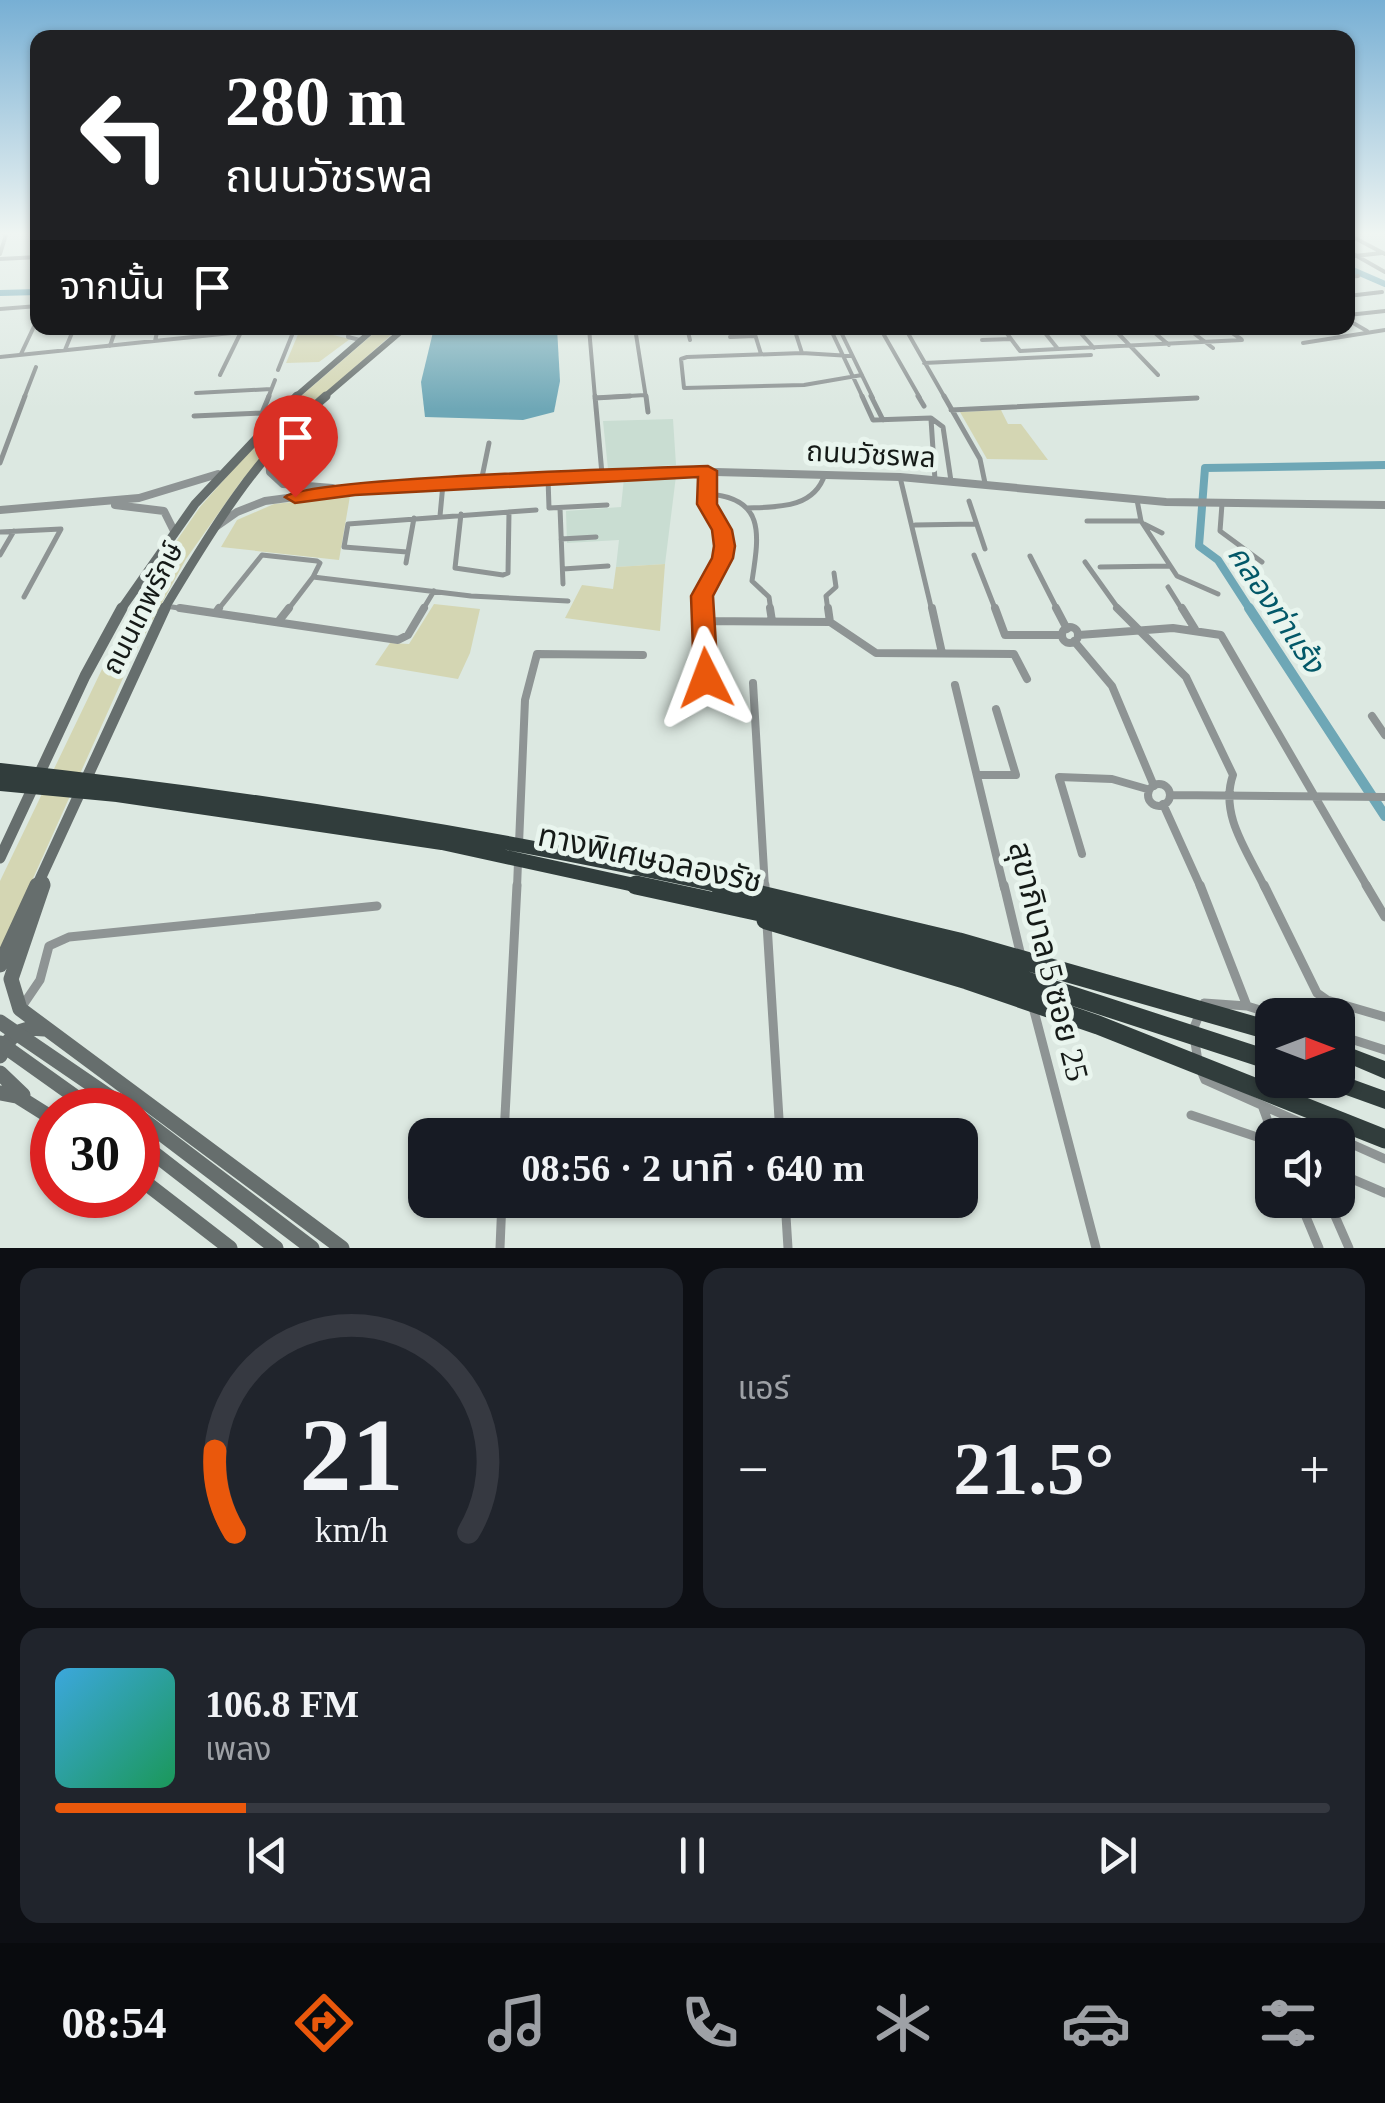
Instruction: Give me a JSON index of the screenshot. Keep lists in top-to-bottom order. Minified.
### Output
{"streets":{"highway":["ทางพิเศษฉลองรัช"],"main road":["ถนนเทพรักษ์"],"street":["ถนนวัชรพล","สุขาภิบาล 5 ซอย 25"]},"crossings":[["ถนนวัชรพล","ถนนเทพรักษ์"]],"water":["คลองท่าแร้ง"],"north":"right","page":{"turn":["280 m","ถนนวัชรพล"],"then":"จากนั้น","limit":"30","trip":"08:56 · 2 นาที · 640 m","tile":"แอร์","heat":["−","21.5°","+"],"song":["106.8 FM","เพลง"],"tabs":"08:54","gauge":["21","km/h"]}}
